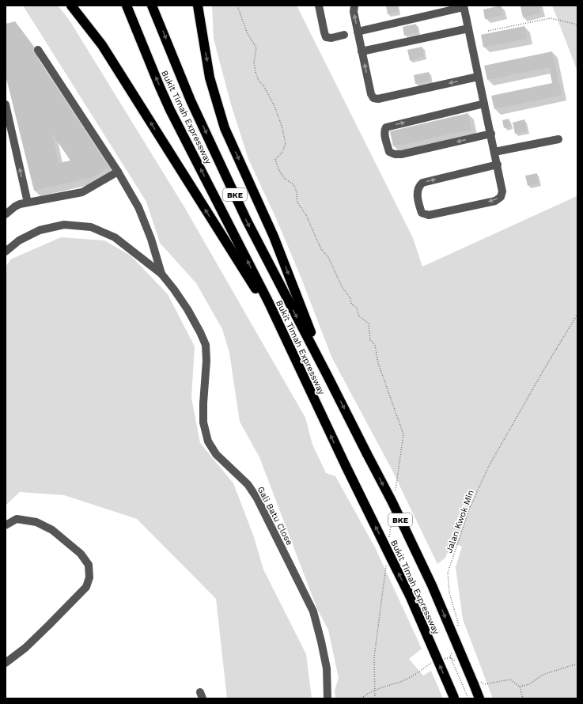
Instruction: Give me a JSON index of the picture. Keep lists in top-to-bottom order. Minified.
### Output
{"streets":{"highway":["Bukit Timah Expressway","BKE"],"street":["Gali Batu Close"],"path":["Jalan Kwok Min"]}}
